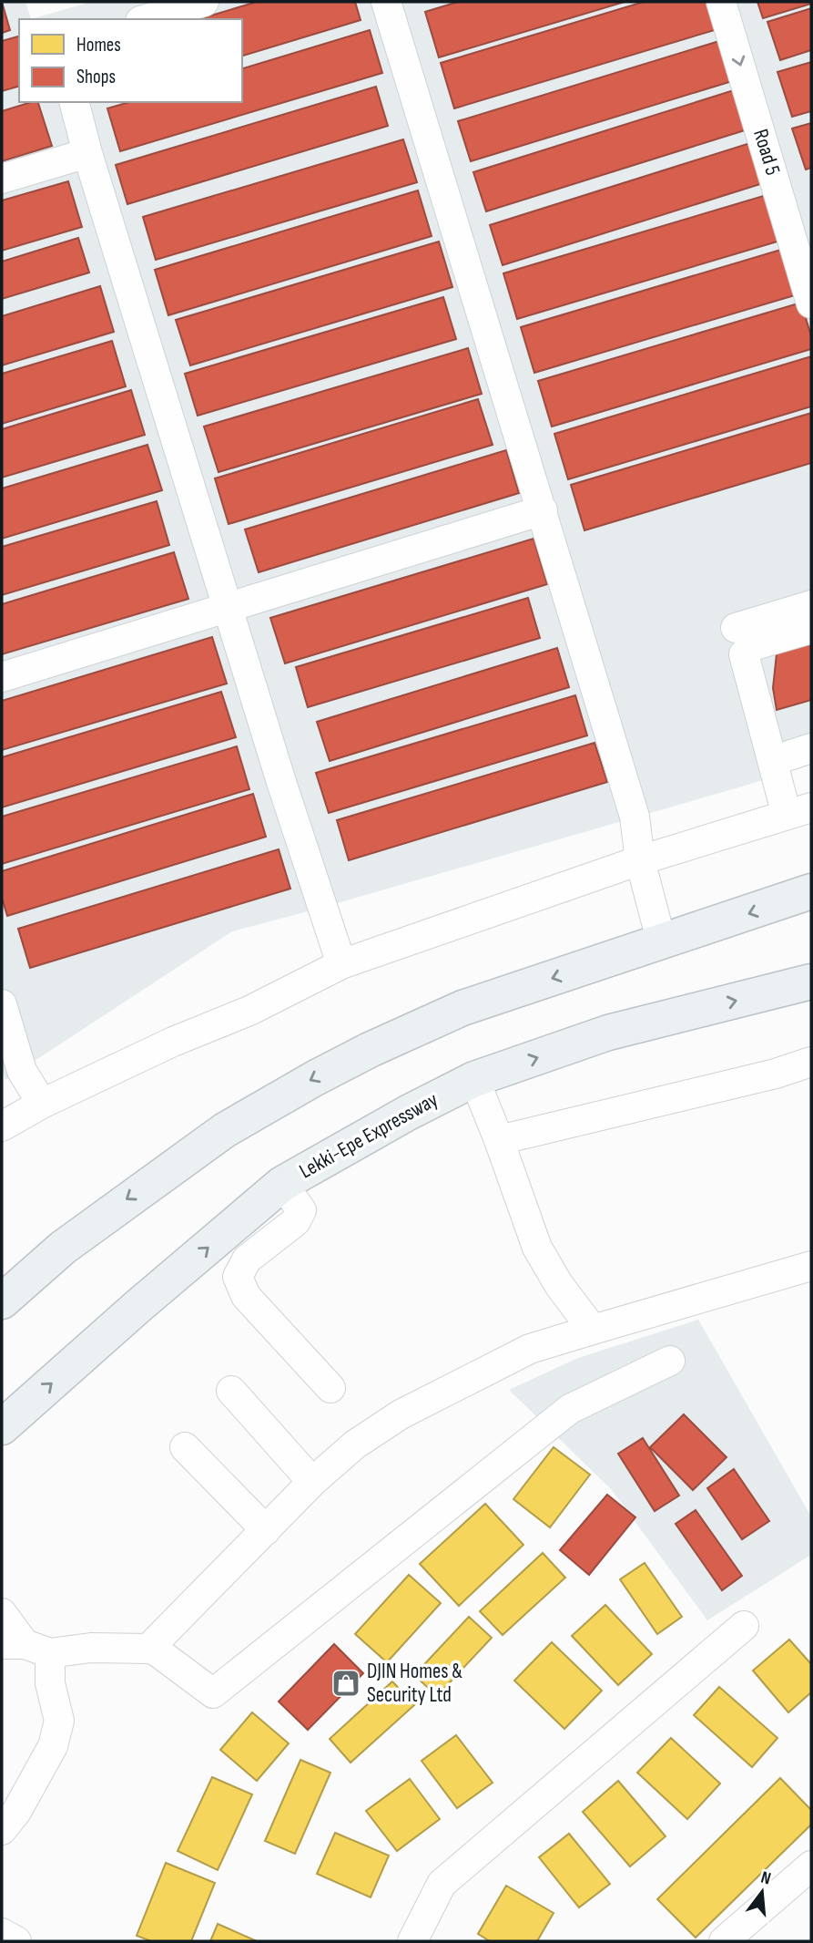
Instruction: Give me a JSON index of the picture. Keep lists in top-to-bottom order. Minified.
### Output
{"streets":{"highway":["Lekki-Epe Expressway"],"street":["Road 5"]},"one_way":["Road 5"],"places":{"shop":["DJIN Homes & Security Ltd"]},"legend":["Homes","Shops"],"north":"top"}
